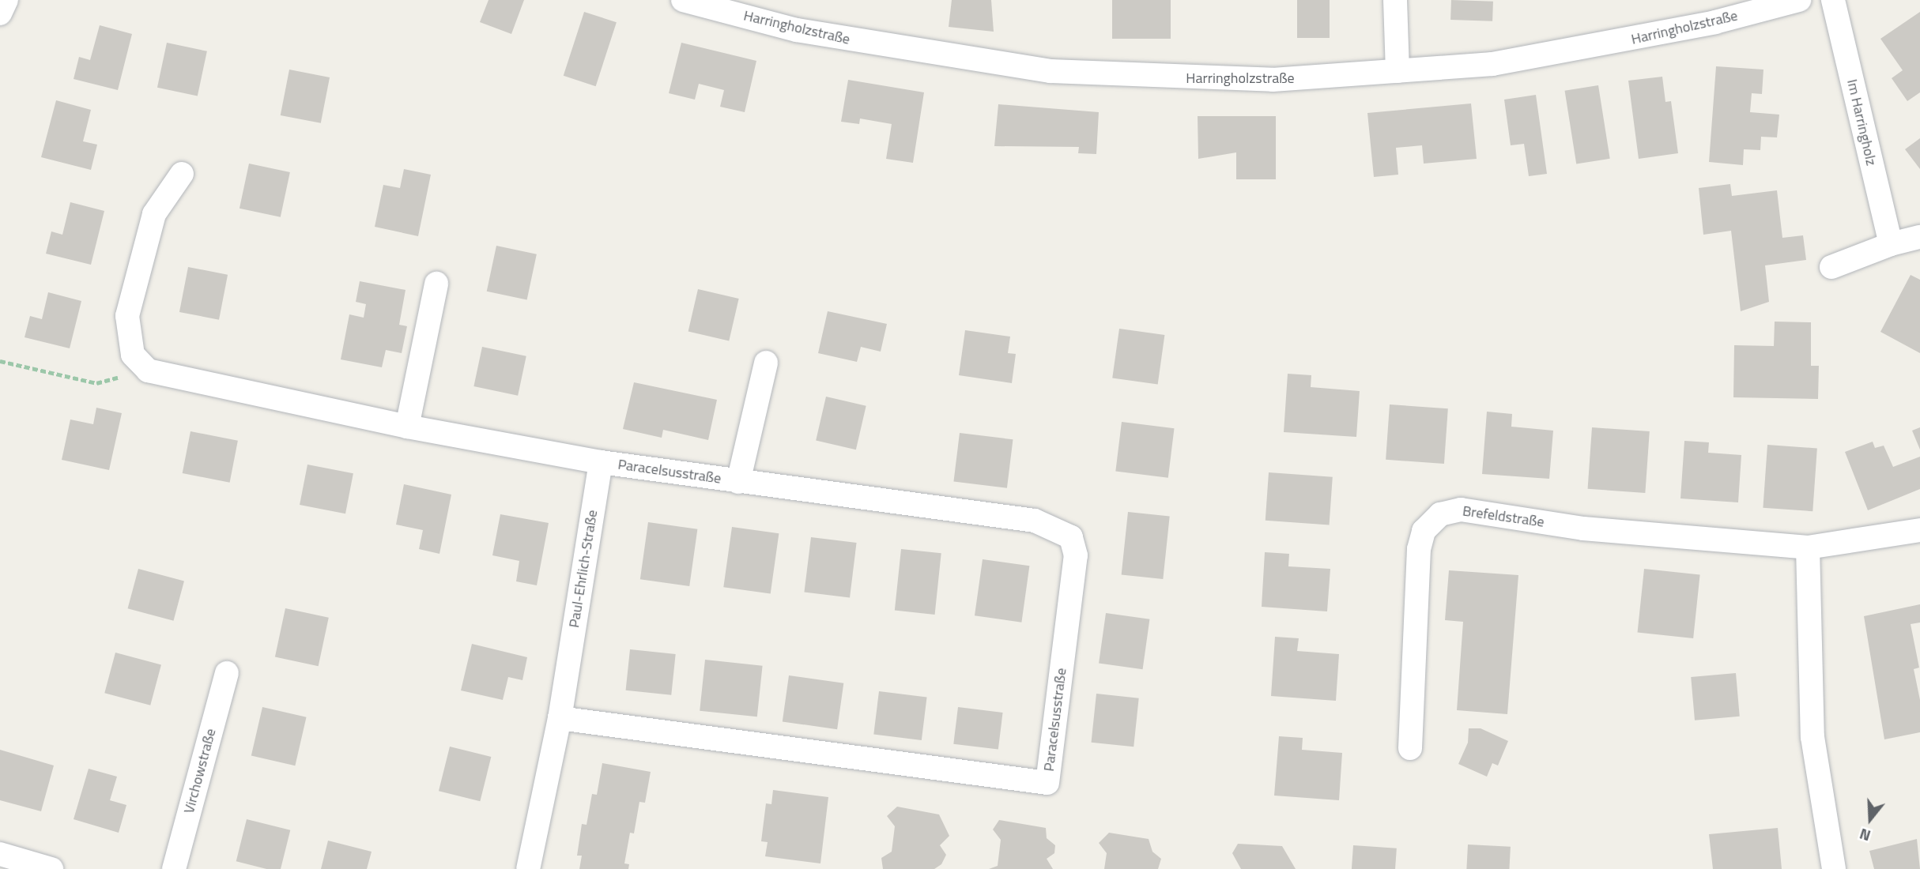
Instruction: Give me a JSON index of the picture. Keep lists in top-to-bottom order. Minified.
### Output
{"streets":{"street":["Harringholzstraße","Im Harringholz","Paracelsusstraße","Brefeldstraße","Paul-Ehrlich-Straße","Virchowstraße"]},"crossings":[["Paracelsusstraße","Paul-Ehrlich-Straße"]],"north":"bottom"}
